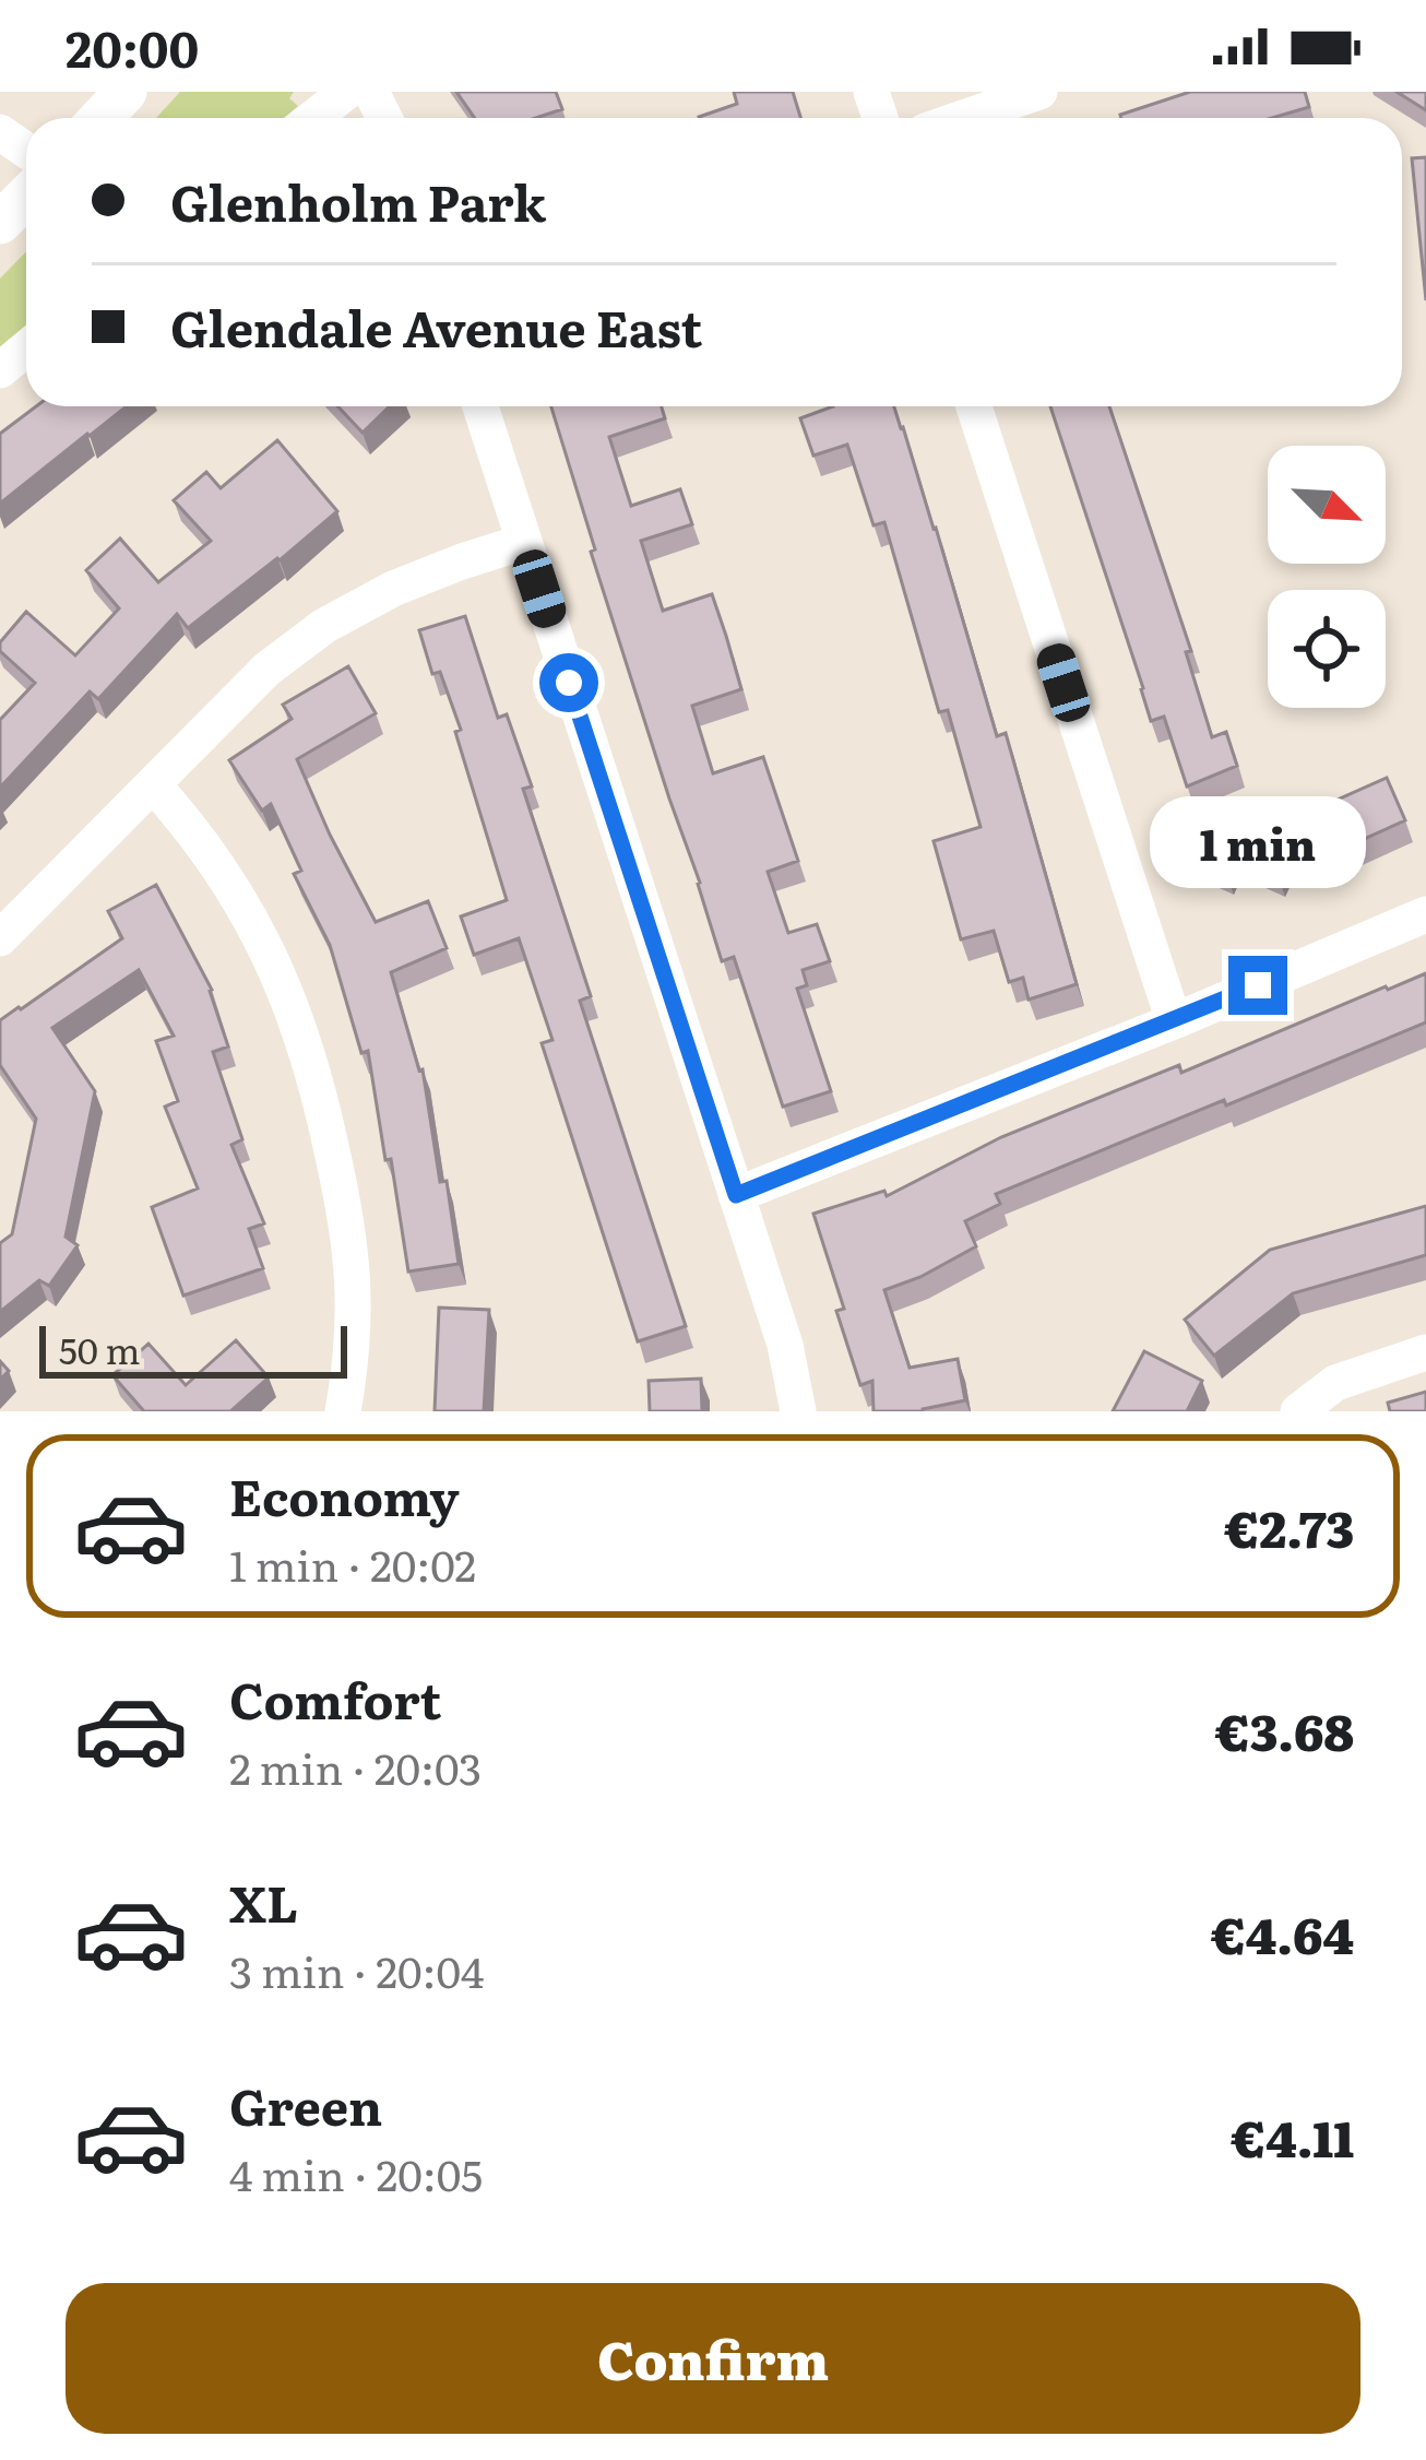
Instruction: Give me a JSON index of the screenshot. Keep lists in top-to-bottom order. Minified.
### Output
{"scale_bar":"50 m","north":"bottom right","page":{"status":"20:00","banner":["Glenholm Park","Glendale Avenue East"],"bubble":"1 min","scale":"50 m","list":[{"name":"Economy","note":"1 min · 20:02","value":"€2.73"},{"name":"Comfort","note":"2 min · 20:03","value":"€3.68"},{"name":"XL","note":"3 min · 20:04","value":"€4.64"},{"name":"Green","note":"4 min · 20:05","value":"€4.11"}],"buttons":"Confirm"}}
